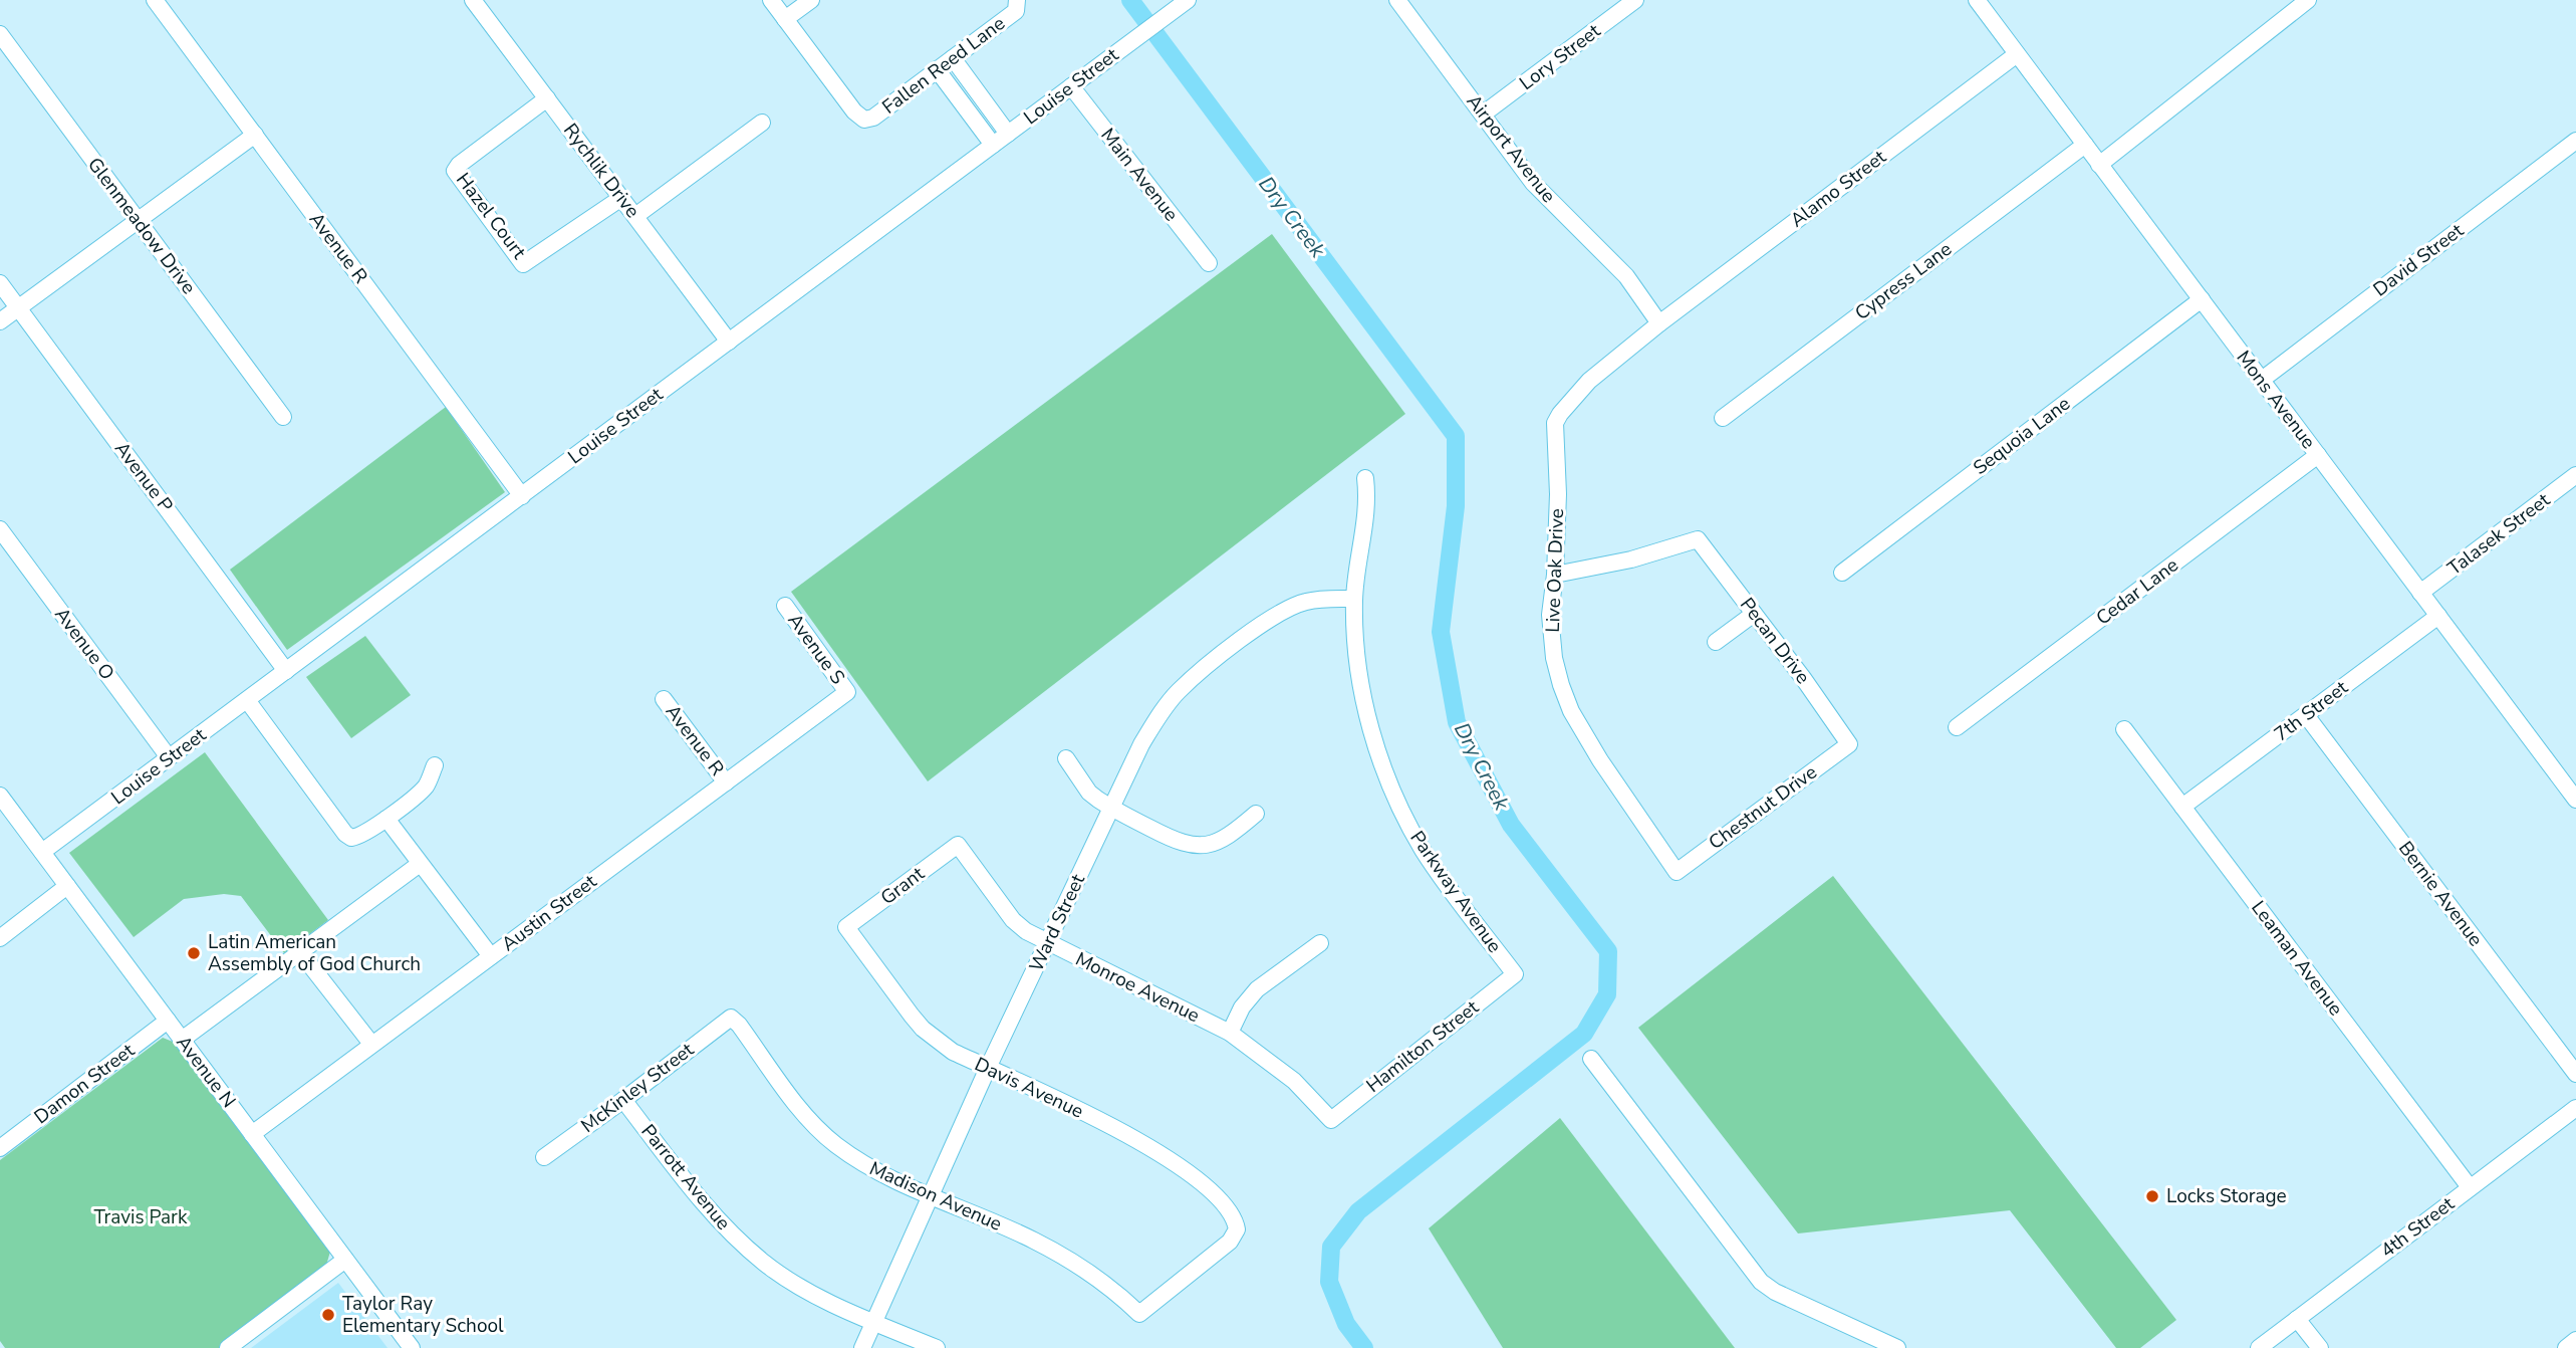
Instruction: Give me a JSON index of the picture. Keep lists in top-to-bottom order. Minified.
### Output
{"streets":{"street":["Lory Street","Fallen Reed Lane","Louise Street","Airport Avenue","Rychlik Drive","Main Avenue","Alamo Street","Hazel Court","Glenmeadow Drive","Avenue R","David Street","Cypress Lane","Mons Avenue","Sequoia Lane","Avenue P","Talasek Street","Live Oak Drive","Cedar Lane","Pecan Drive","Avenue O","Avenue S","7th Street","Chestnut Drive","Grant","Parkway Avenue","Bernie Avenue","Austin Street","Ward Street","Leaman Avenue","Monroe Avenue","Hamilton Street","Avenue N","Damon Street","McKinley Street","Davis Avenue","Parrott Avenue","Madison Avenue","4th Street"]},"crossings":[["Lory Street","Airport Avenue"],["Louise Street","Rychlik Drive"],["Louise Street","Main Avenue"],["Louise Street","Avenue R"],["Louise Street","Avenue P"],["Louise Street","Avenue O"],["Louise Street","Avenue N"],["Airport Avenue","Alamo Street"],["Airport Avenue","Live Oak Drive"],["Rychlik Drive","Hazel Court"],["Alamo Street","Mons Avenue"],["Alamo Street","Live Oak Drive"],["Avenue R","Austin Street"],["David Street","Mons Avenue"],["Cypress Lane","Mons Avenue"],["Mons Avenue","Sequoia Lane"],["Mons Avenue","Talasek Street"],["Mons Avenue","Cedar Lane"],["Mons Avenue","7th Street"],["Live Oak Drive","Pecan Drive"],["Live Oak Drive","Chestnut Drive"],["Pecan Drive","Chestnut Drive"],["Avenue S","Austin Street"],["7th Street","Bernie Avenue"],["7th Street","Leaman Avenue"],["Grant","Monroe Avenue"],["Grant","Davis Avenue"],["Parkway Avenue","Ward Street"],["Parkway Avenue","Hamilton Street"],["Austin Street","Avenue N"],["Ward Street","Monroe Avenue"],["Ward Street","Davis Avenue"],["Ward Street","Parrott Avenue"],["Ward Street","Madison Avenue"],["Leaman Avenue","4th Street"],["Monroe Avenue","Hamilton Street"],["Avenue N","Damon Street"],["McKinley Street","Parrott Avenue"],["McKinley Street","Madison Avenue"],["Davis Avenue","Madison Avenue"]],"water":["Dry Creek"],"parks":["Travis Park"],"places":["Latin American Assembly of God Church","Locks Storage","Taylor Ray Elementary School"]}
